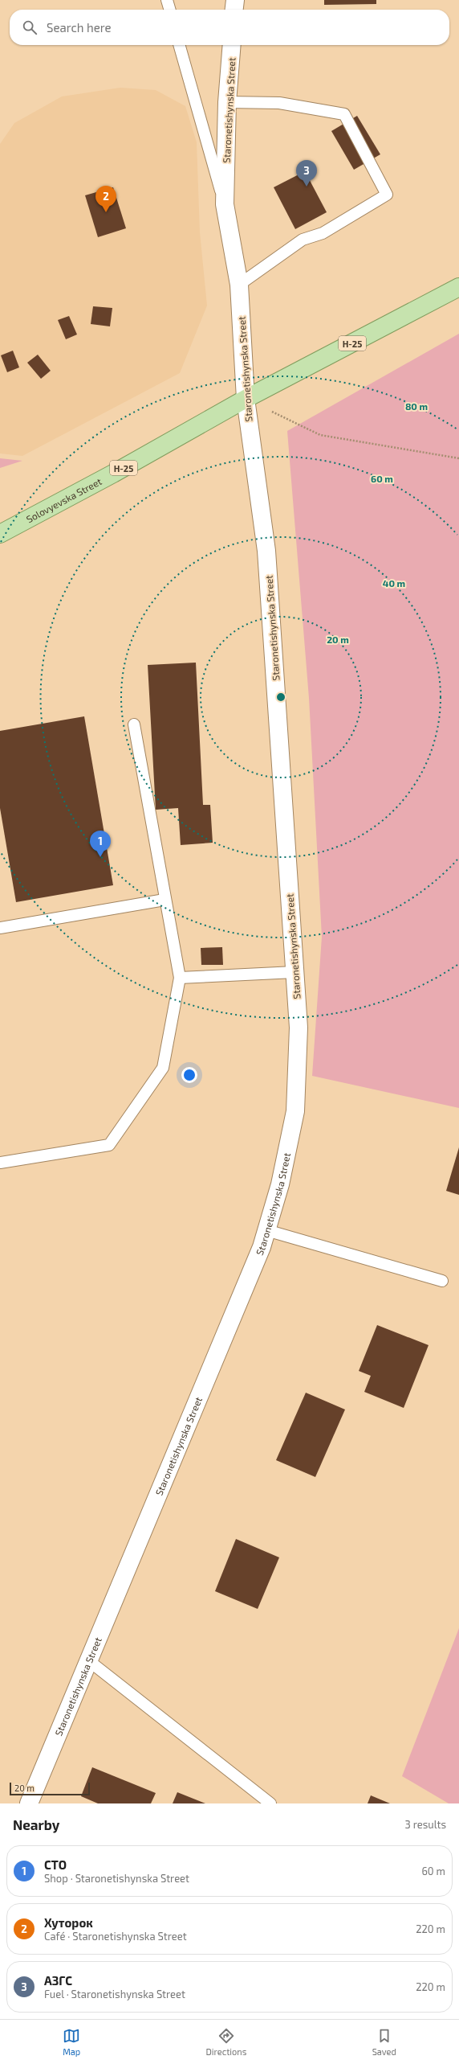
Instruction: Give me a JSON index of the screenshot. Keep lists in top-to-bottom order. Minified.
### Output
{"streets":{"main road":["Staronetishynska Street","Н-25","Solovyevska Street"]},"crossings":[["Staronetishynska Street","Н-25"],["Staronetishynska Street","Solovyevska Street"],["Н-25","Solovyevska Street"]],"scale_bar":"20 m","page":{"search":"Search here","pins":["3","2","1"],"scale":"20 m","heading":["Nearby","3 results"],"list":[{"mark":"1","name":"СТО","note":"Shop · Staronetishynska Street","value":"60 m"},{"mark":"2","name":"Хуторок","note":"Café · Staronetishynska Street","value":"220 m"},{"mark":"3","name":"АЗГС","note":"Fuel · Staronetishynska Street","value":"220 m"}],"nav":["Map","Directions","Saved"]},"rings":["80 m","60 m","40 m","20 m"]}
